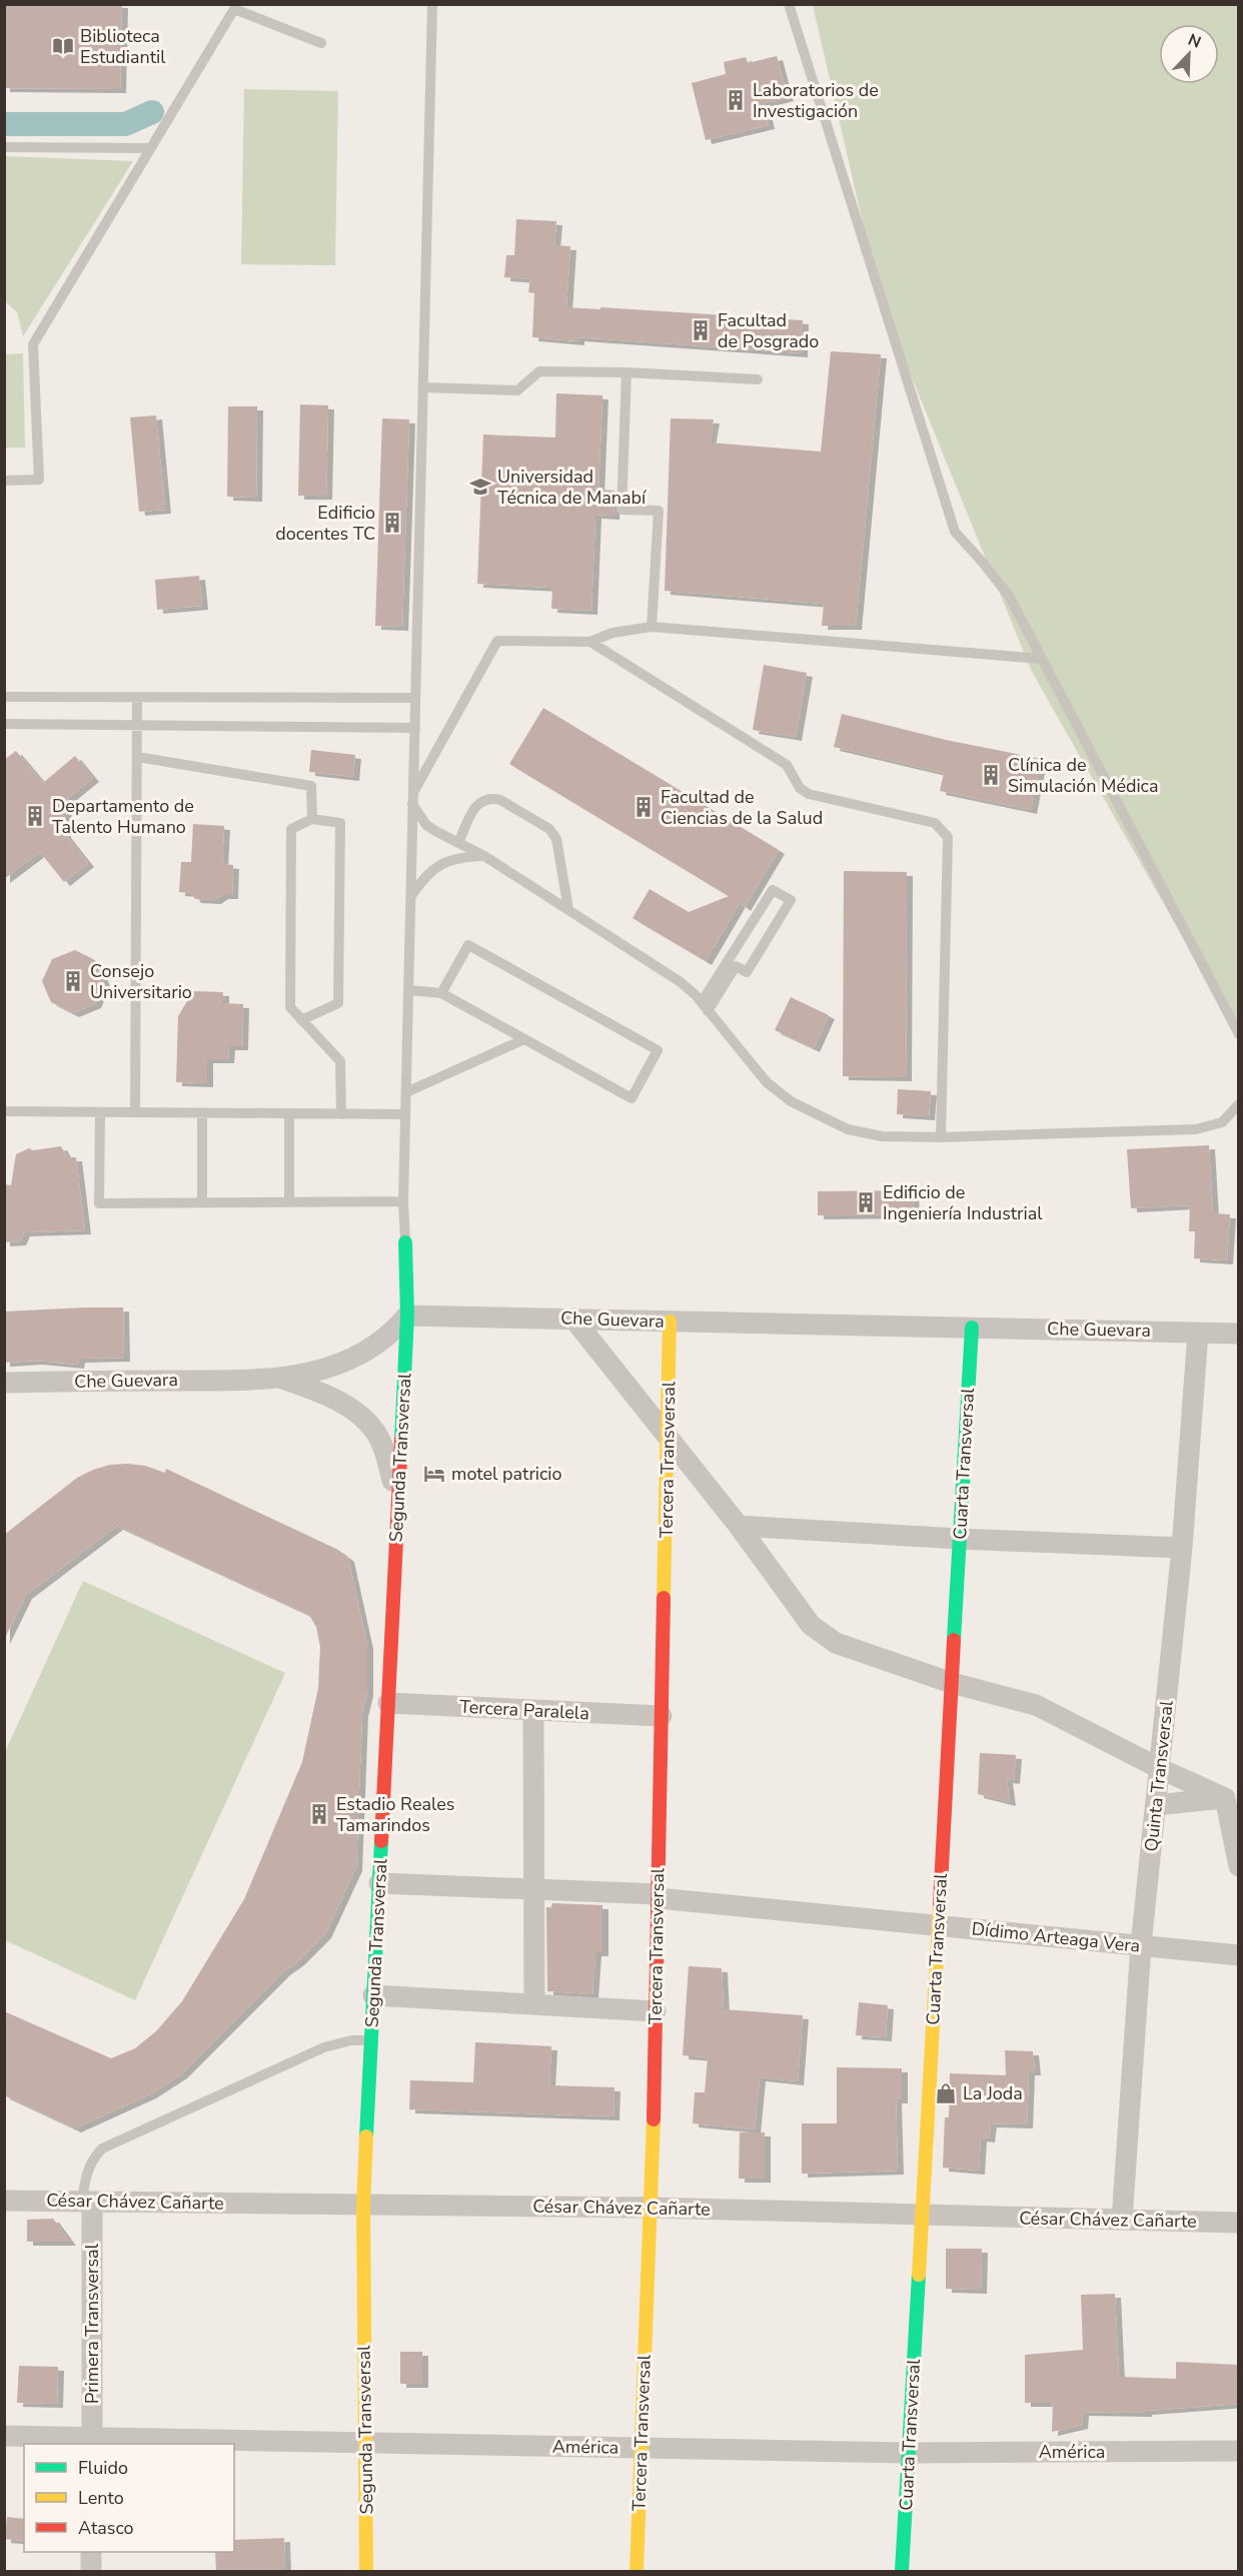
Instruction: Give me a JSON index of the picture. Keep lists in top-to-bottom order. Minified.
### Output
{"streets":{"street":["Che Guevara","Segunda Transversal","Tercera Transversal","Cuarta Transversal","Tercera Paralela","Quinta Transversal","Dídimo Arteaga Vera","César Chávez Cañarte","Primera Transversal","América"]},"crossings":[["Che Guevara","Segunda Transversal"],["Che Guevara","Tercera Transversal"],["Che Guevara","Cuarta Transversal"],["Che Guevara","Quinta Transversal"],["Segunda Transversal","Tercera Paralela"],["Segunda Transversal","Dídimo Arteaga Vera"],["Segunda Transversal","César Chávez Cañarte"],["Segunda Transversal","América"],["Tercera Transversal","Tercera Paralela"],["Tercera Transversal","Dídimo Arteaga Vera"],["Tercera Transversal","César Chávez Cañarte"],["Tercera Transversal","América"],["Cuarta Transversal","Dídimo Arteaga Vera"],["Cuarta Transversal","César Chávez Cañarte"],["Cuarta Transversal","América"],["Quinta Transversal","Dídimo Arteaga Vera"],["Quinta Transversal","César Chávez Cañarte"],["César Chávez Cañarte","Primera Transversal"],["Primera Transversal","América"]],"places":{"library":["Biblioteca Estudiantil"],"building":["Laboratorios de Investigación","Facultad de Posgrado","Edificio docentes TC","Clínica de Simulación Médica","Facultad de Ciencias de la Salud","Departamento de Talento Humano","Consejo Universitario","Edificio de Ingeniería Industrial","Estadio Reales Tamarindos"],"school or university":["Universidad Técnica de Manabí"],"hotel":["motel patricio"],"shop":["La Joda"]},"legend":["Fluido","Lento","Atasco"],"north":"top right"}
